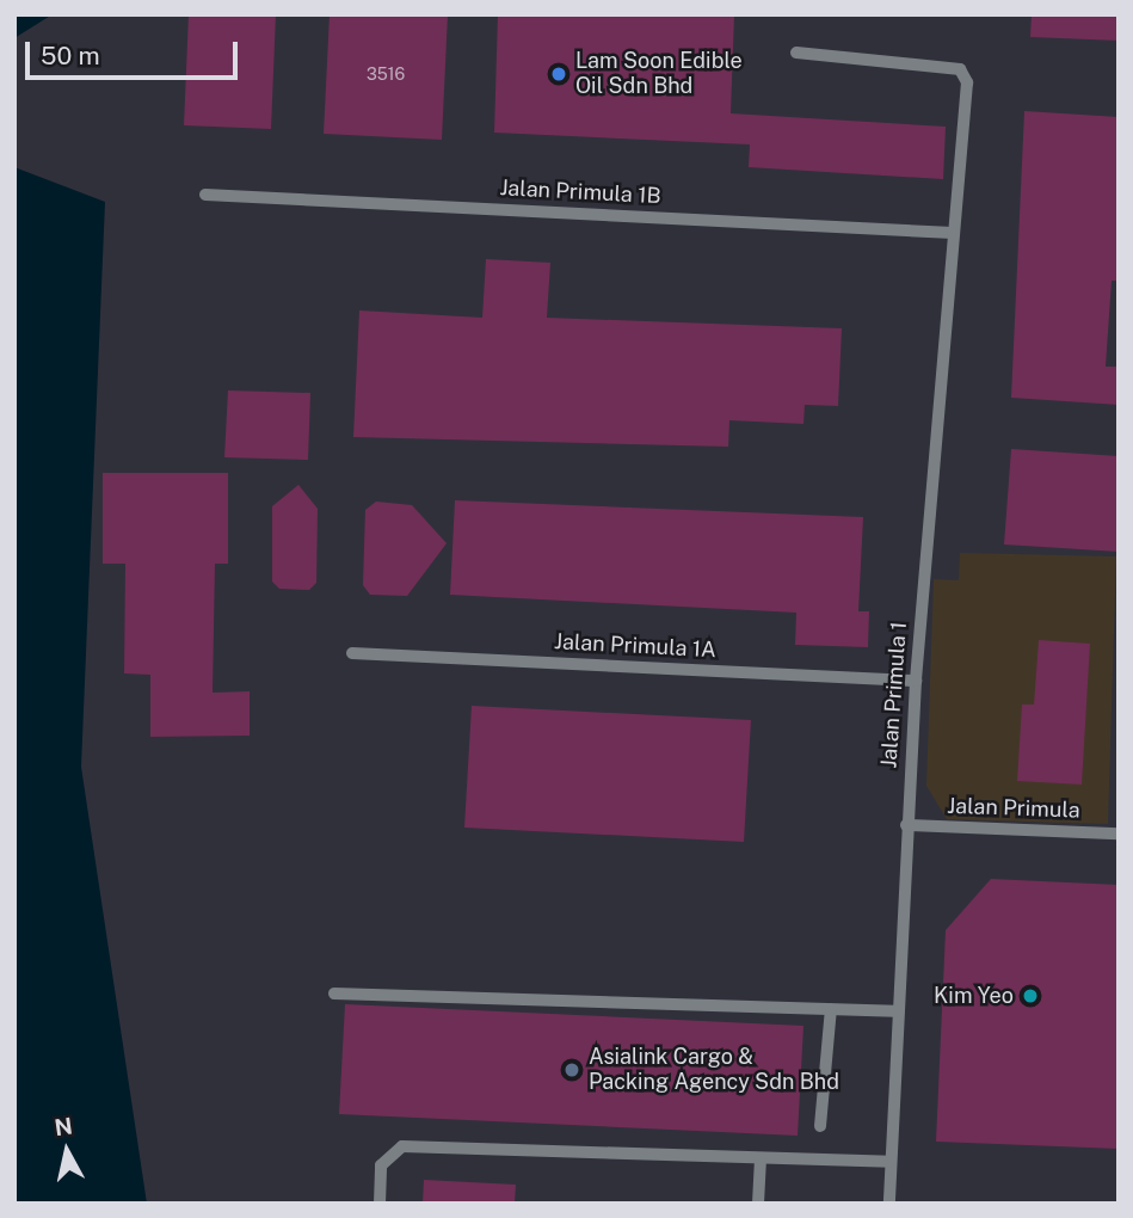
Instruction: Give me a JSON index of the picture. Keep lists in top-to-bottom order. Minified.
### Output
{"streets":{"lane":["Jalan Primula 1B","Jalan Primula 1A","Jalan Primula 1","Jalan Primula"]},"crossings":[["Jalan Primula 1B","Jalan Primula 1"],["Jalan Primula 1A","Jalan Primula 1"],["Jalan Primula 1","Jalan Primula"]],"places":["Lam Soon Edible Oil Sdn Bhd","Kim Yeo","Asialink Cargo & Packing Agency Sdn Bhd"],"house_numbers":["3516"],"scale_bar":"50 m","north":"top"}
